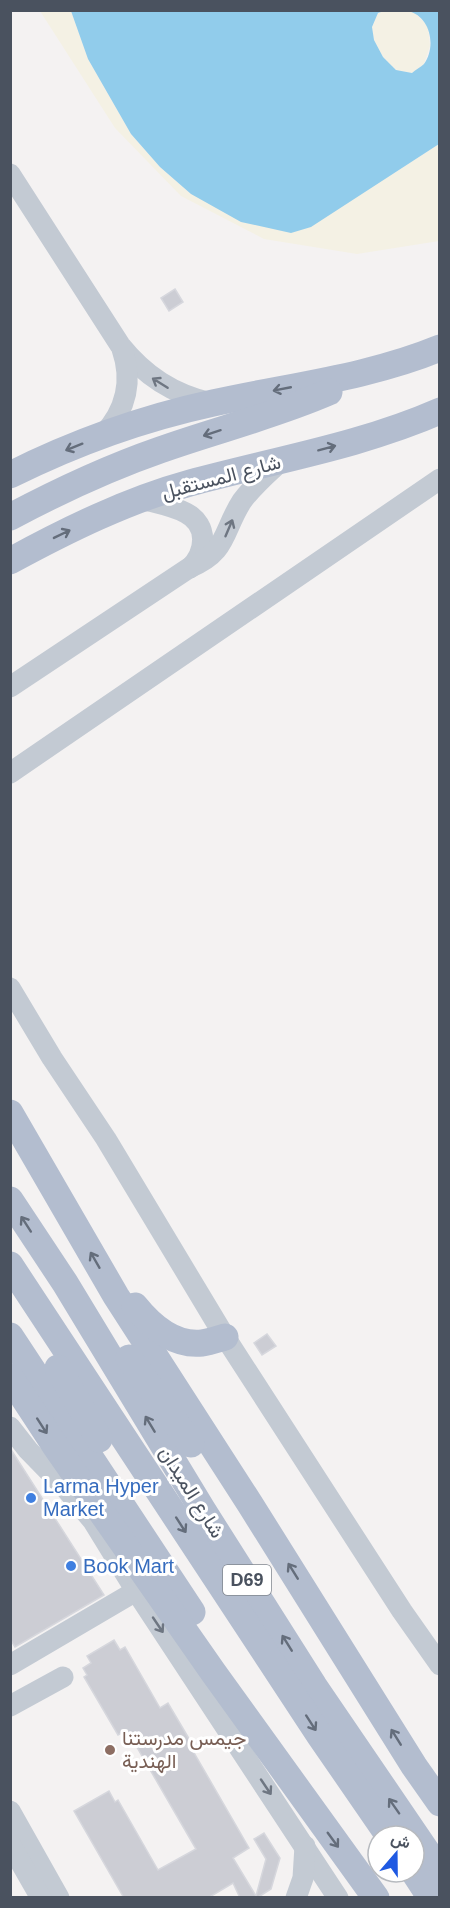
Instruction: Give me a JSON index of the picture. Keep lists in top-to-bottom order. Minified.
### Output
{"streets":{"main road":["شارع المستقبل","شارع الميدان","D69"]},"places":["Larma Hyper Market","Book Mart","جيمس مدرستنا الهندية"],"north":"top"}
